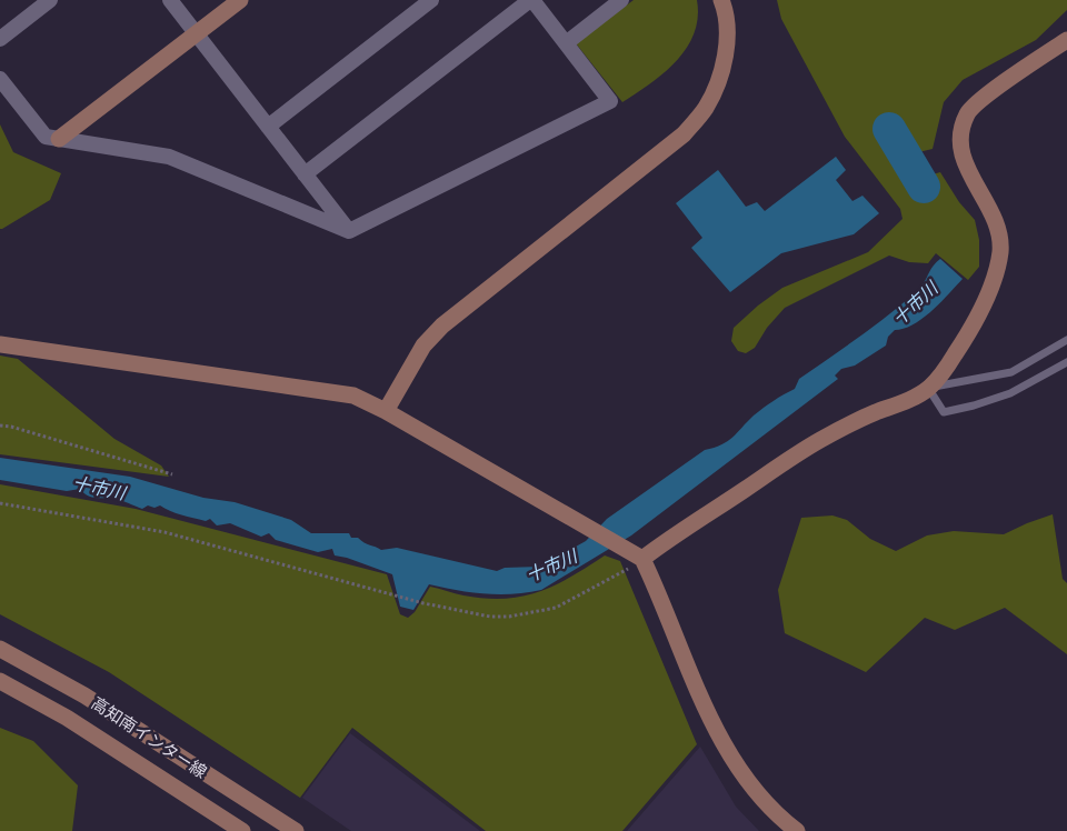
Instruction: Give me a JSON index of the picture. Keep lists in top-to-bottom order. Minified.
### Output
{"streets":{"street":["高知南インター線"]},"water":["十市川"]}
